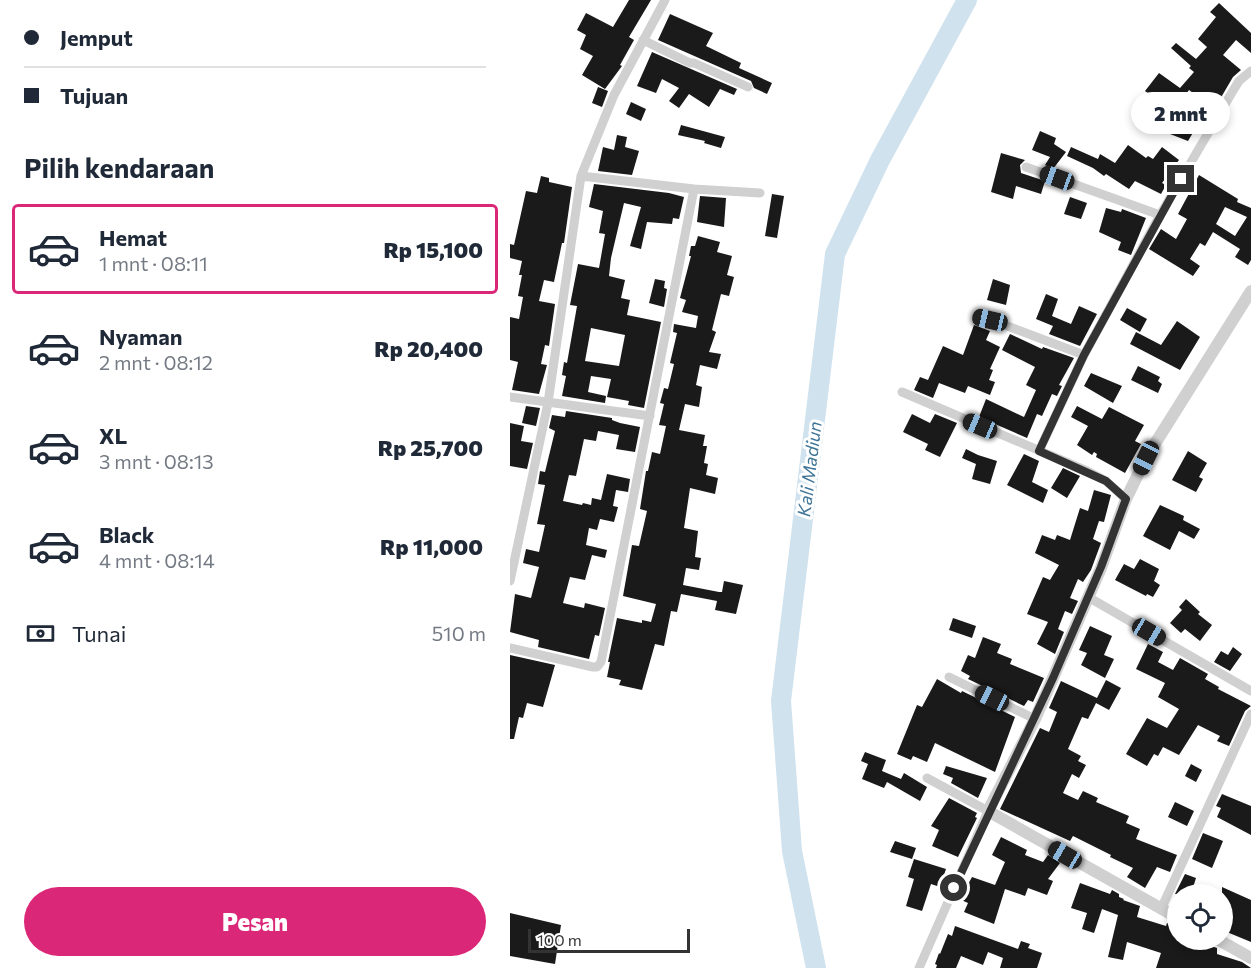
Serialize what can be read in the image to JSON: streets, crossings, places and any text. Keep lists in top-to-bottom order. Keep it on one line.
{"water":["Kali Madiun"],"scale_bar":"100 m","page":{"banner":["Jemput","Tujuan"],"bubble":"2 mnt","heading":"Pilih kendaraan","list":[{"name":"Hemat","note":"1 mnt · 08:11","value":"Rp 15,100"},{"name":"Nyaman","note":"2 mnt · 08:12","value":"Rp 20,400"},{"name":"XL","note":"3 mnt · 08:13","value":"Rp 25,700"},{"name":"Black","note":"4 mnt · 08:14","value":"Rp 11,000"}],"pay":["Tunai","510 m"],"buttons":"Pesan","scale":"100 m"}}
